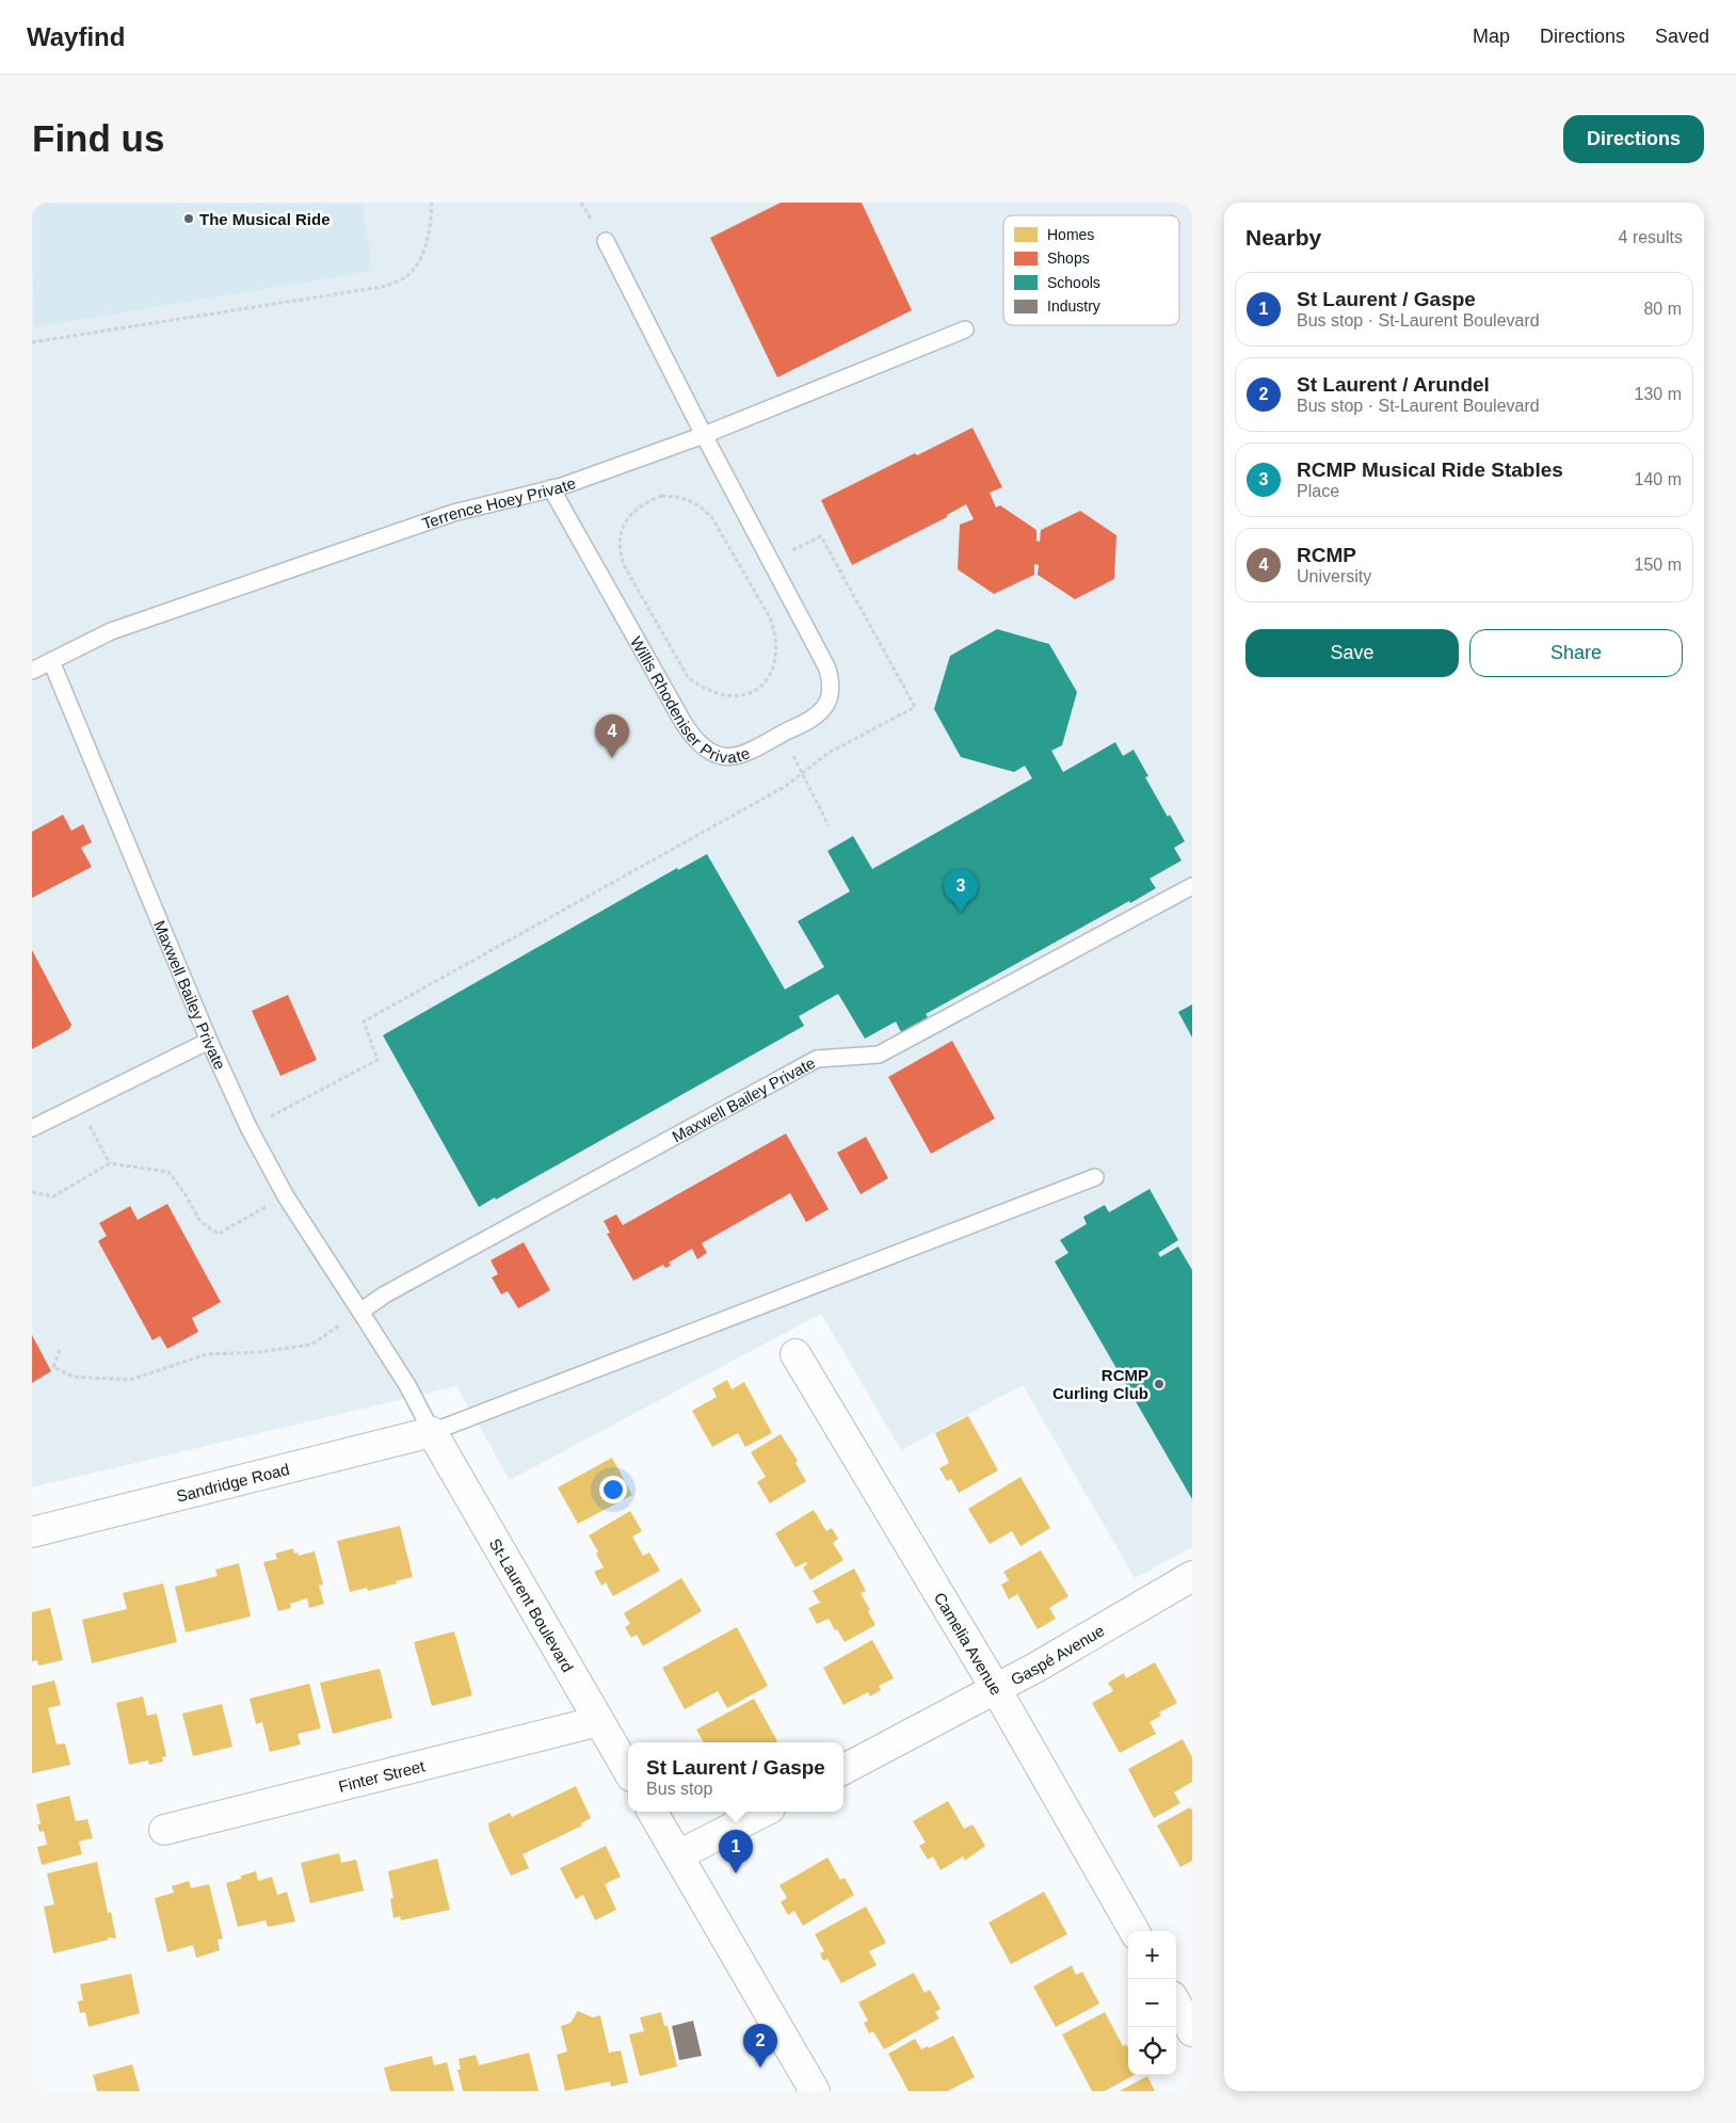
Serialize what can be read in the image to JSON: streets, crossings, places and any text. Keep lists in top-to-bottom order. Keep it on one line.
{"streets":{"street":["Sandridge Road","St-Laurent Boulevard","Camelia Avenue","Gaspé Avenue","Finter Street"],"lane":["Terrence Hoey Private","Willis Rhodeniser Private","Maxwell Bailey Private"]},"crossings":[["Terrence Hoey Private","Willis Rhodeniser Private"],["Terrence Hoey Private","Maxwell Bailey Private"],["Maxwell Bailey Private","Sandridge Road"],["Maxwell Bailey Private","St-Laurent Boulevard"],["Sandridge Road","St-Laurent Boulevard"],["St-Laurent Boulevard","Finter Street"],["Camelia Avenue","Gaspé Avenue"]],"places":["The Musical Ride","RCMP Curling Club"],"legend":["Homes","Shops","Schools","Industry"],"page":{"header":"Wayfind","nav":["Map","Directions","Saved"],"buttons":["Directions",["Save","Share"]],"title":"Find us","heading":["Nearby","4 results"],"list":[{"mark":"1","name":"St Laurent / Gaspe","note":"Bus stop · St-Laurent Boulevard","value":"80 m"},{"mark":"2","name":"St Laurent / Arundel","note":"Bus stop · St-Laurent Boulevard","value":"130 m"},{"mark":"3","name":"RCMP Musical Ride Stables","note":"Place","value":"140 m"},{"mark":"4","name":"RCMP","note":"University","value":"150 m"}],"pins":["4","3","1","2"],"popup":["St Laurent / Gaspe","Bus stop"],"map_buttons":["+","−"]}}
